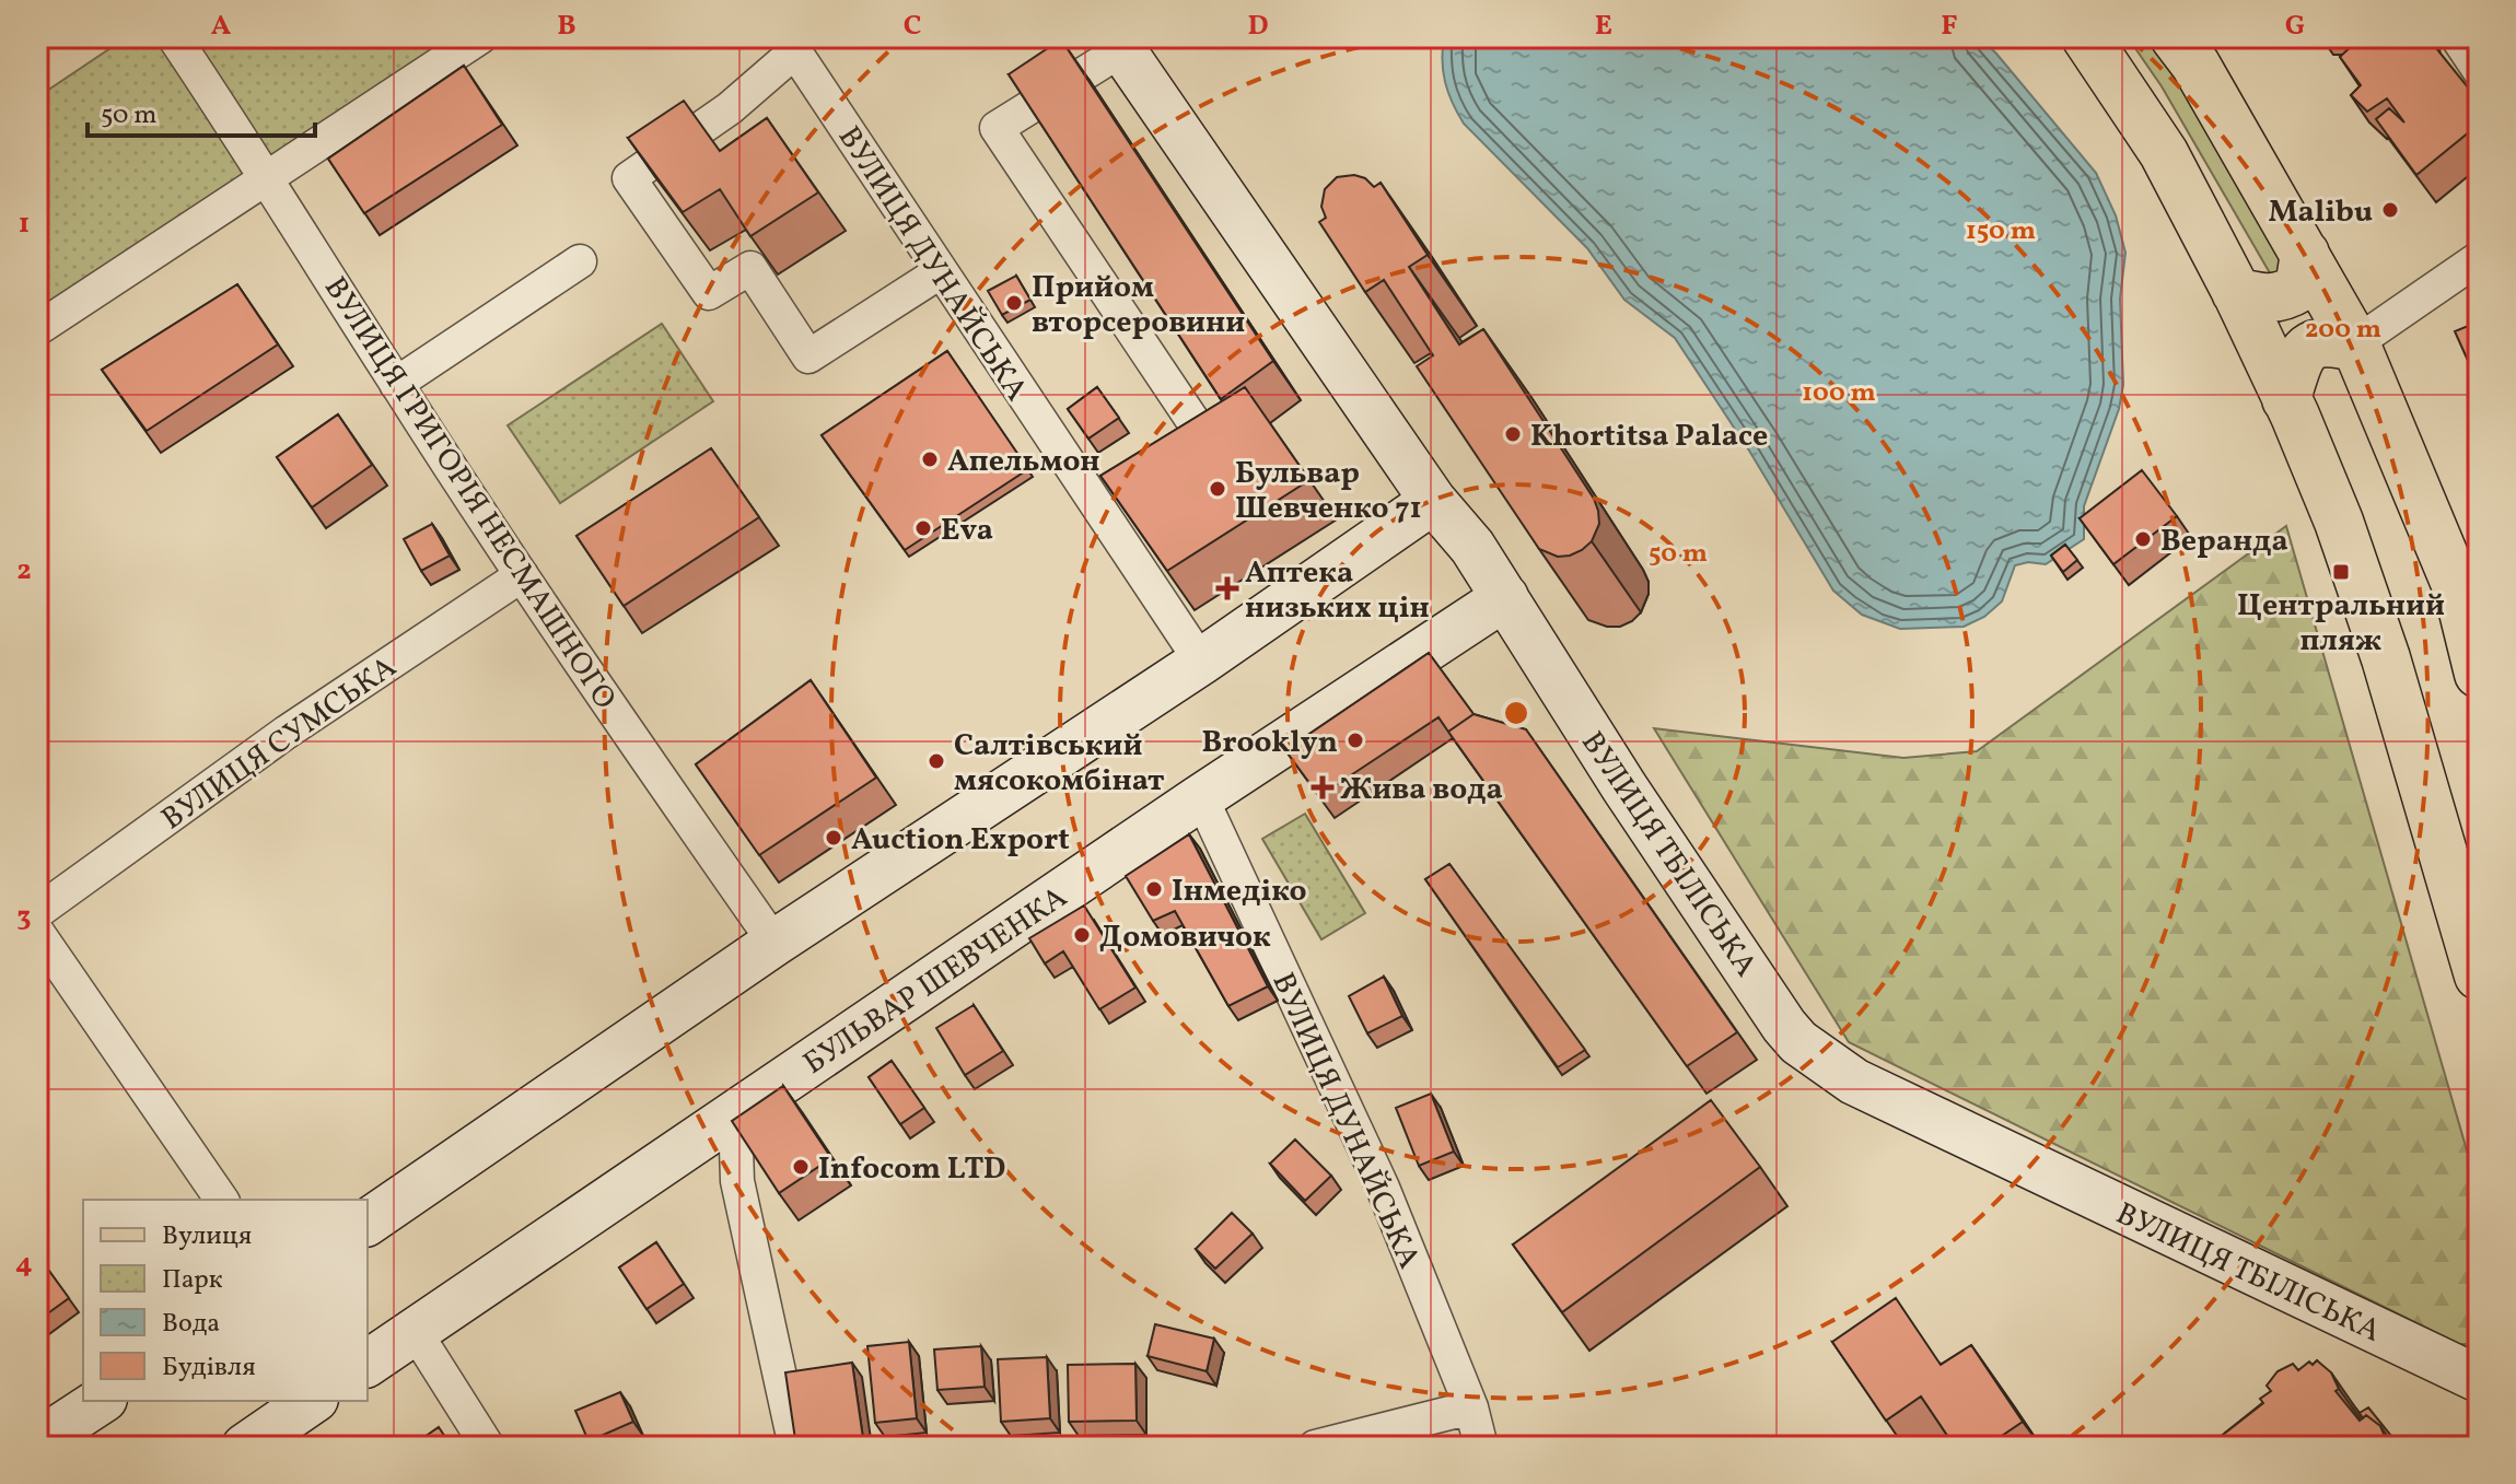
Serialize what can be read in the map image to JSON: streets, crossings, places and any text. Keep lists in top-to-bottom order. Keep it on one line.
{"streets":{"street":["ВУЛИЦЯ ДУНАЙСЬКА","ВУЛИЦЯ ГРИГОРІЯ НЕСМАШНОГО","ВУЛИЦЯ СУМСЬКА","ВУЛИЦЯ ТБІЛІСЬКА","БУЛЬВАР ШЕВЧЕНКА"]},"crossings":[["ВУЛИЦЯ ДУНАЙСЬКА","БУЛЬВАР ШЕВЧЕНКА"],["ВУЛИЦЯ ГРИГОРІЯ НЕСМАШНОГО","ВУЛИЦЯ СУМСЬКА"],["ВУЛИЦЯ ТБІЛІСЬКА","БУЛЬВАР ШЕВЧЕНКА"]],"places":{"other":["Malibu","Прийом вторсеровини","Khortitsa Palace","Апельмон","Бульвар Шевченко 71","Eva","Веранда","Brooklyn","Салтівський мясокомбінат","Auction Export","Інмедіко","Домовичок","Infocom LTD"],"transit":["Центральний пляж"],"health":["Аптека низьких цін","Жива вода"]},"legend":["Вулиця","Парк","Вода","Будівля"],"scale_bar":"50 m","grid":{"columns":["A","B","C","D","E","F","G"],"rows":["1","2","3","4"]},"rings":["150 m","200 m","100 m","50 m"]}
